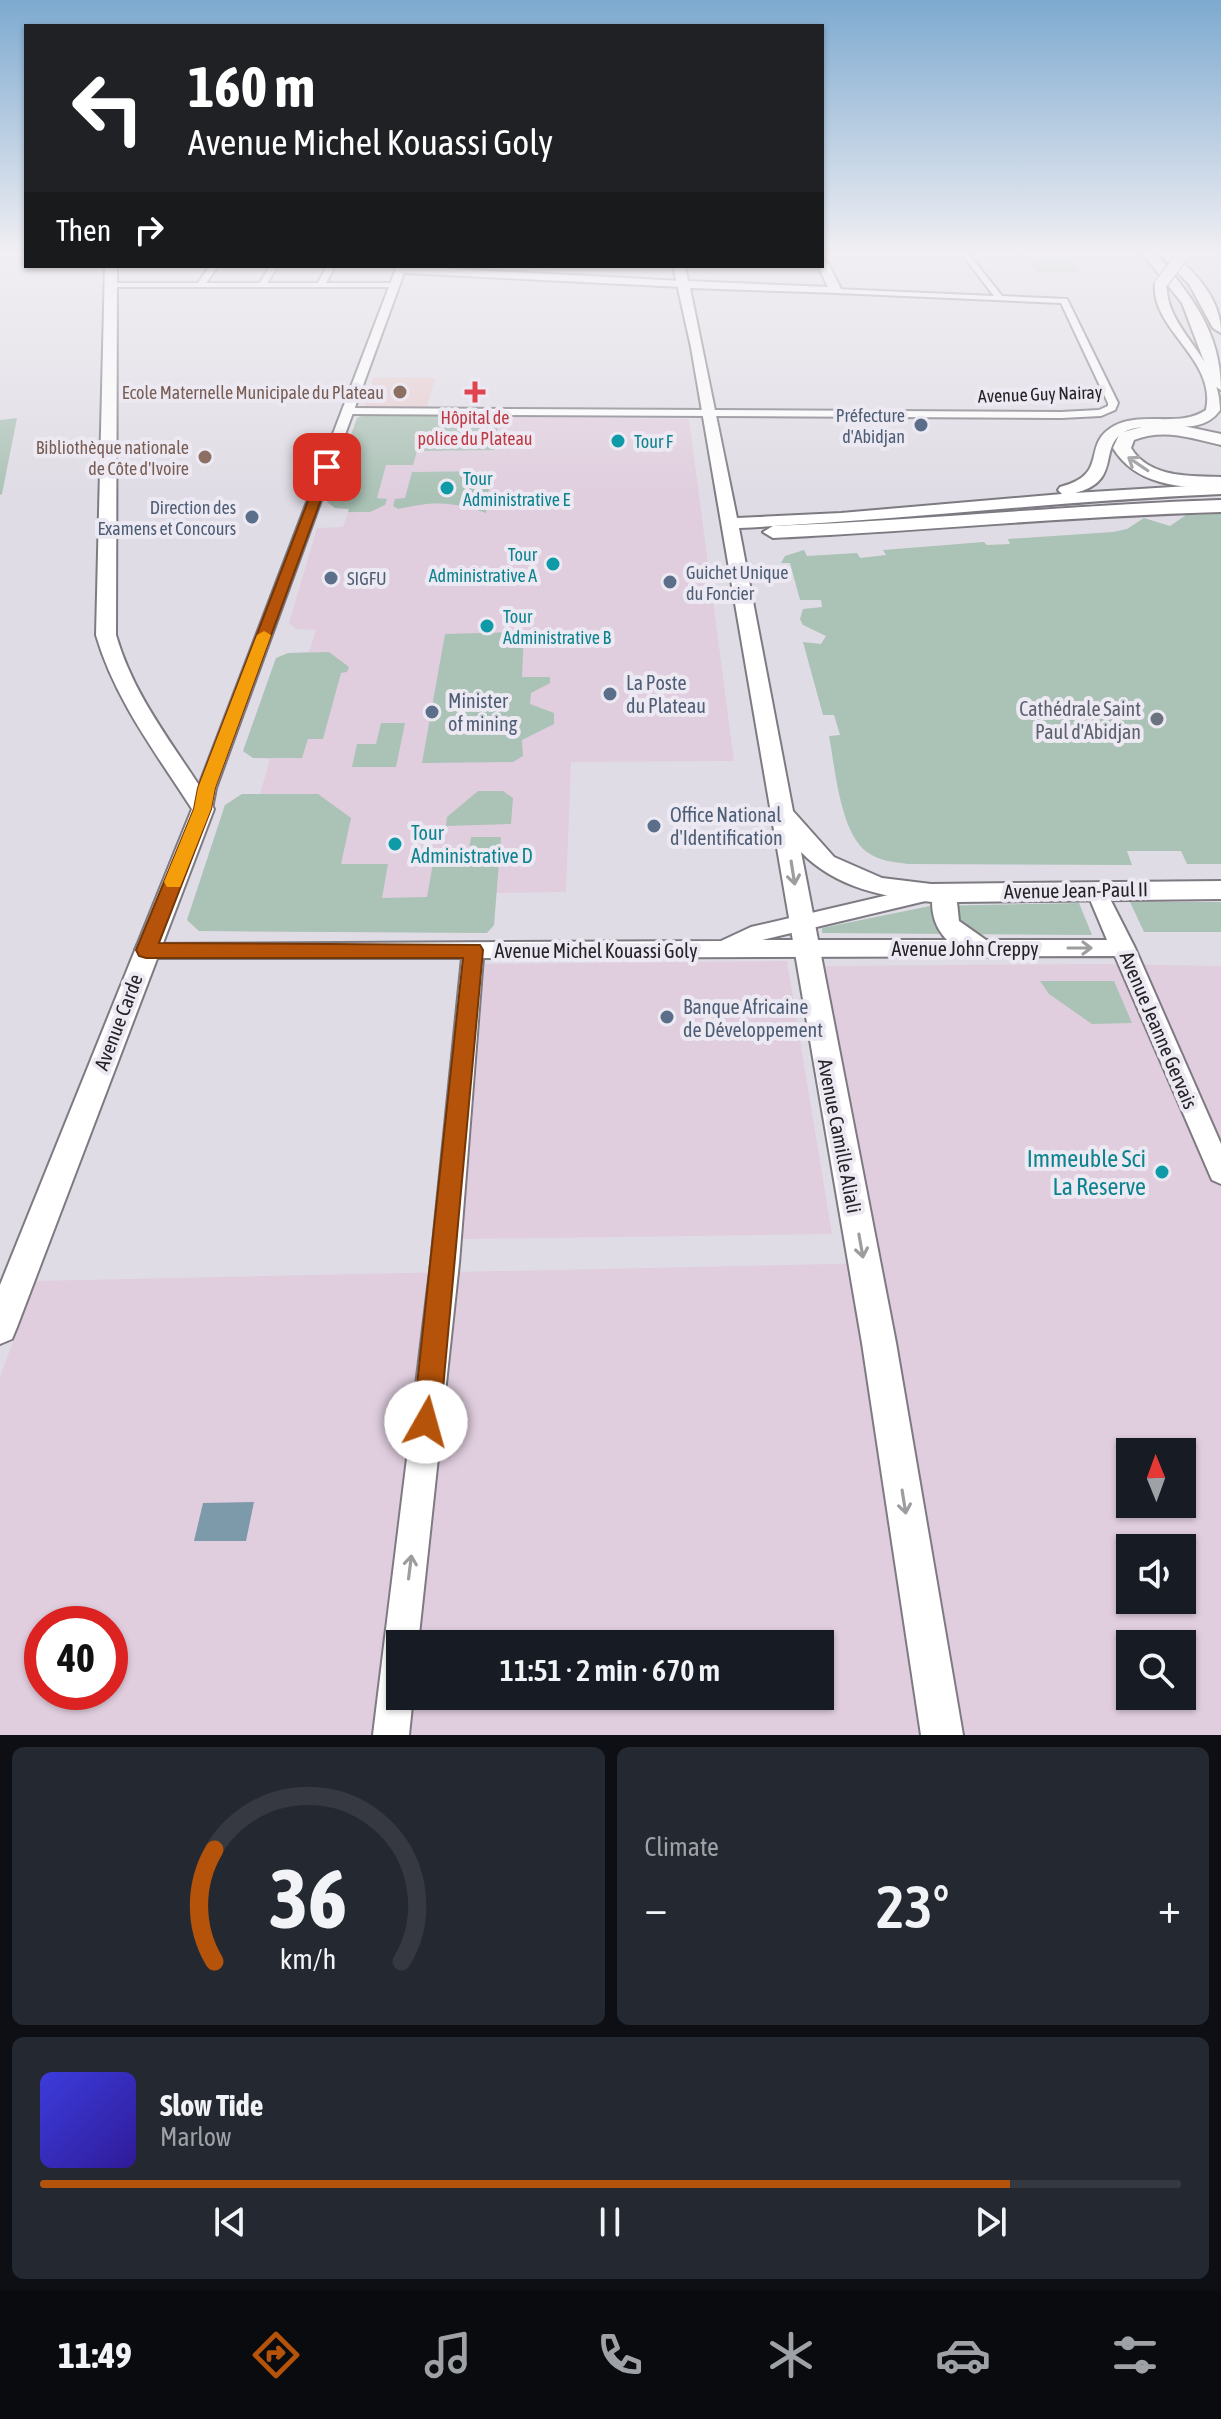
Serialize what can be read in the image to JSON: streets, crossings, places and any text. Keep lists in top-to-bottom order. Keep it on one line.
{"streets":{"main road":["Avenue Jean-Paul II","Avenue Carde","Avenue Camille Aliali"],"street":["Avenue Guy Nairay","Avenue John Creppy","Avenue Michel Kouassi Goly","Avenue Jeanne Gervais"]},"crossings":[["Avenue Guy Nairay","Avenue Camille Aliali"],["Avenue Jean-Paul II","Avenue John Creppy"],["Avenue Jean-Paul II","Avenue Michel Kouassi Goly"],["Avenue Jean-Paul II","Avenue Jeanne Gervais"],["Avenue Jean-Paul II","Avenue Camille Aliali"],["Avenue John Creppy","Avenue Michel Kouassi Goly"],["Avenue John Creppy","Avenue Jeanne Gervais"],["Avenue John Creppy","Avenue Camille Aliali"],["Avenue Michel Kouassi Goly","Avenue Carde"],["Avenue Michel Kouassi Goly","Avenue Camille Aliali"]],"one_way":["Avenue John Creppy","Avenue Camille Aliali"],"places":{"other":["Ecole Maternelle Municipale du Plateau","Préfecture d'Abidjan","Tour F","Bibliothèque nationale de Côte d'Ivoire","Tour Administrative E","Direction des Examens et Concours","Tour Administrative A","SIGFU","Guichet Unique du Foncier","Tour Administrative B","La Poste du Plateau","Minister of mining","Cathédrale Saint Paul d'Abidjan","Office National d'Identification","Tour Administrative D","Banque Africaine de Développement","Immeuble Sci La Reserve"],"health":["Hôpital de police du Plateau"]},"north":"top","page":{"turn":["160 m","Avenue Michel Kouassi Goly"],"then":"Then","limit":"40","trip":"11:51 · 2 min · 670 m","tile":"Climate","heat":["−","23°","+"],"song":["Slow Tide","Marlow"],"tabs":"11:49","gauge":["36","km/h"]}}
